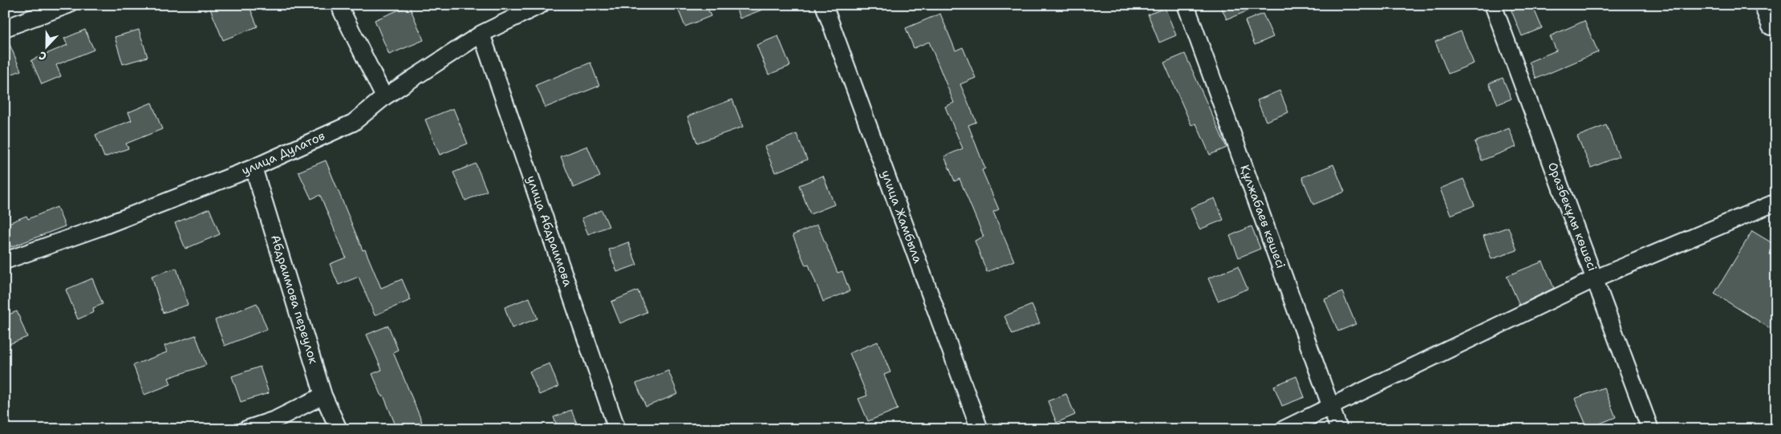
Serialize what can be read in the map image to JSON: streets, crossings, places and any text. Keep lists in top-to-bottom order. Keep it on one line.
{"streets":{"street":["улица Дулатов","улица Жамбыла","Құлжабаев көшесі","Оразбекұлы көшесі","улица Абдраимова","Абдраимова переулок"]},"crossings":[["улица Дулатов","улица Абдраимова"],["улица Дулатов","Абдраимова переулок"]],"north":"bottom"}
